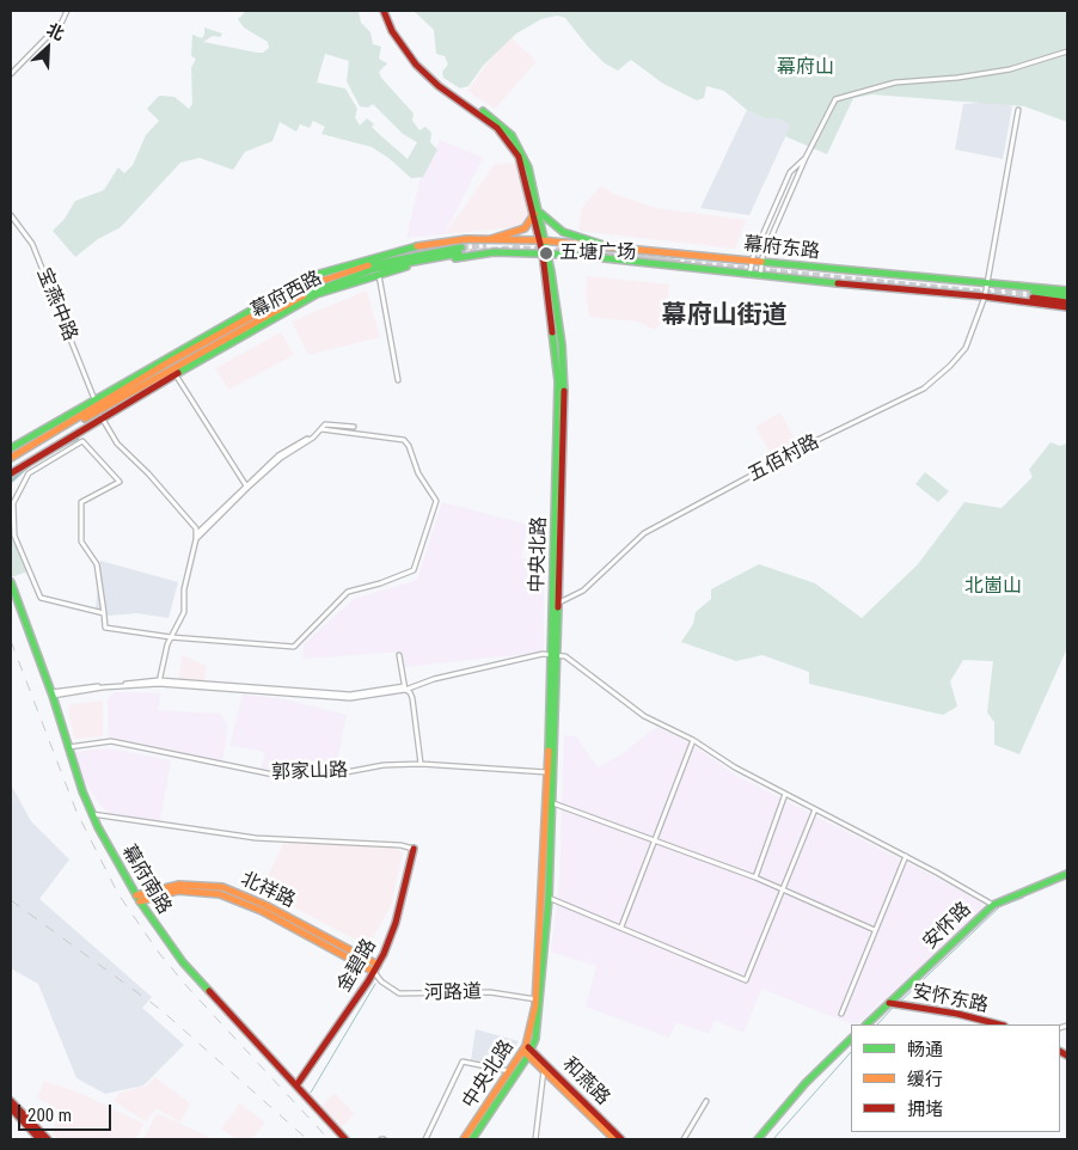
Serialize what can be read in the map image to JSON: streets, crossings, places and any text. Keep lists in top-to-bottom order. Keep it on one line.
{"streets":{"main road":["幕府东路","幕府西路","中央北路","幕府南路","北祥路","安怀路","金碧路","安怀东路","和燕路"],"street":["宝燕中路","五佰村路","郭家山路","河路道"]},"crossings":[["幕府东路","幕府西路"],["幕府东路","五佰村路"],["幕府东路","中央北路"],["幕府西路","宝燕中路"],["幕府西路","中央北路"],["五佰村路","中央北路"],["中央北路","郭家山路"],["中央北路","河路道"],["中央北路","和燕路"],["郭家山路","幕府南路"],["幕府南路","北祥路"],["幕府南路","金碧路"],["北祥路","金碧路"],["北祥路","河路道"],["安怀路","安怀东路"],["金碧路","河路道"]],"districts":["幕府山街道"],"parks":["幕府山","北崮山"],"places":["五塘广场"],"legend":["畅通","缓行","拥堵"],"scale_bar":"200 m","north":"top right"}
